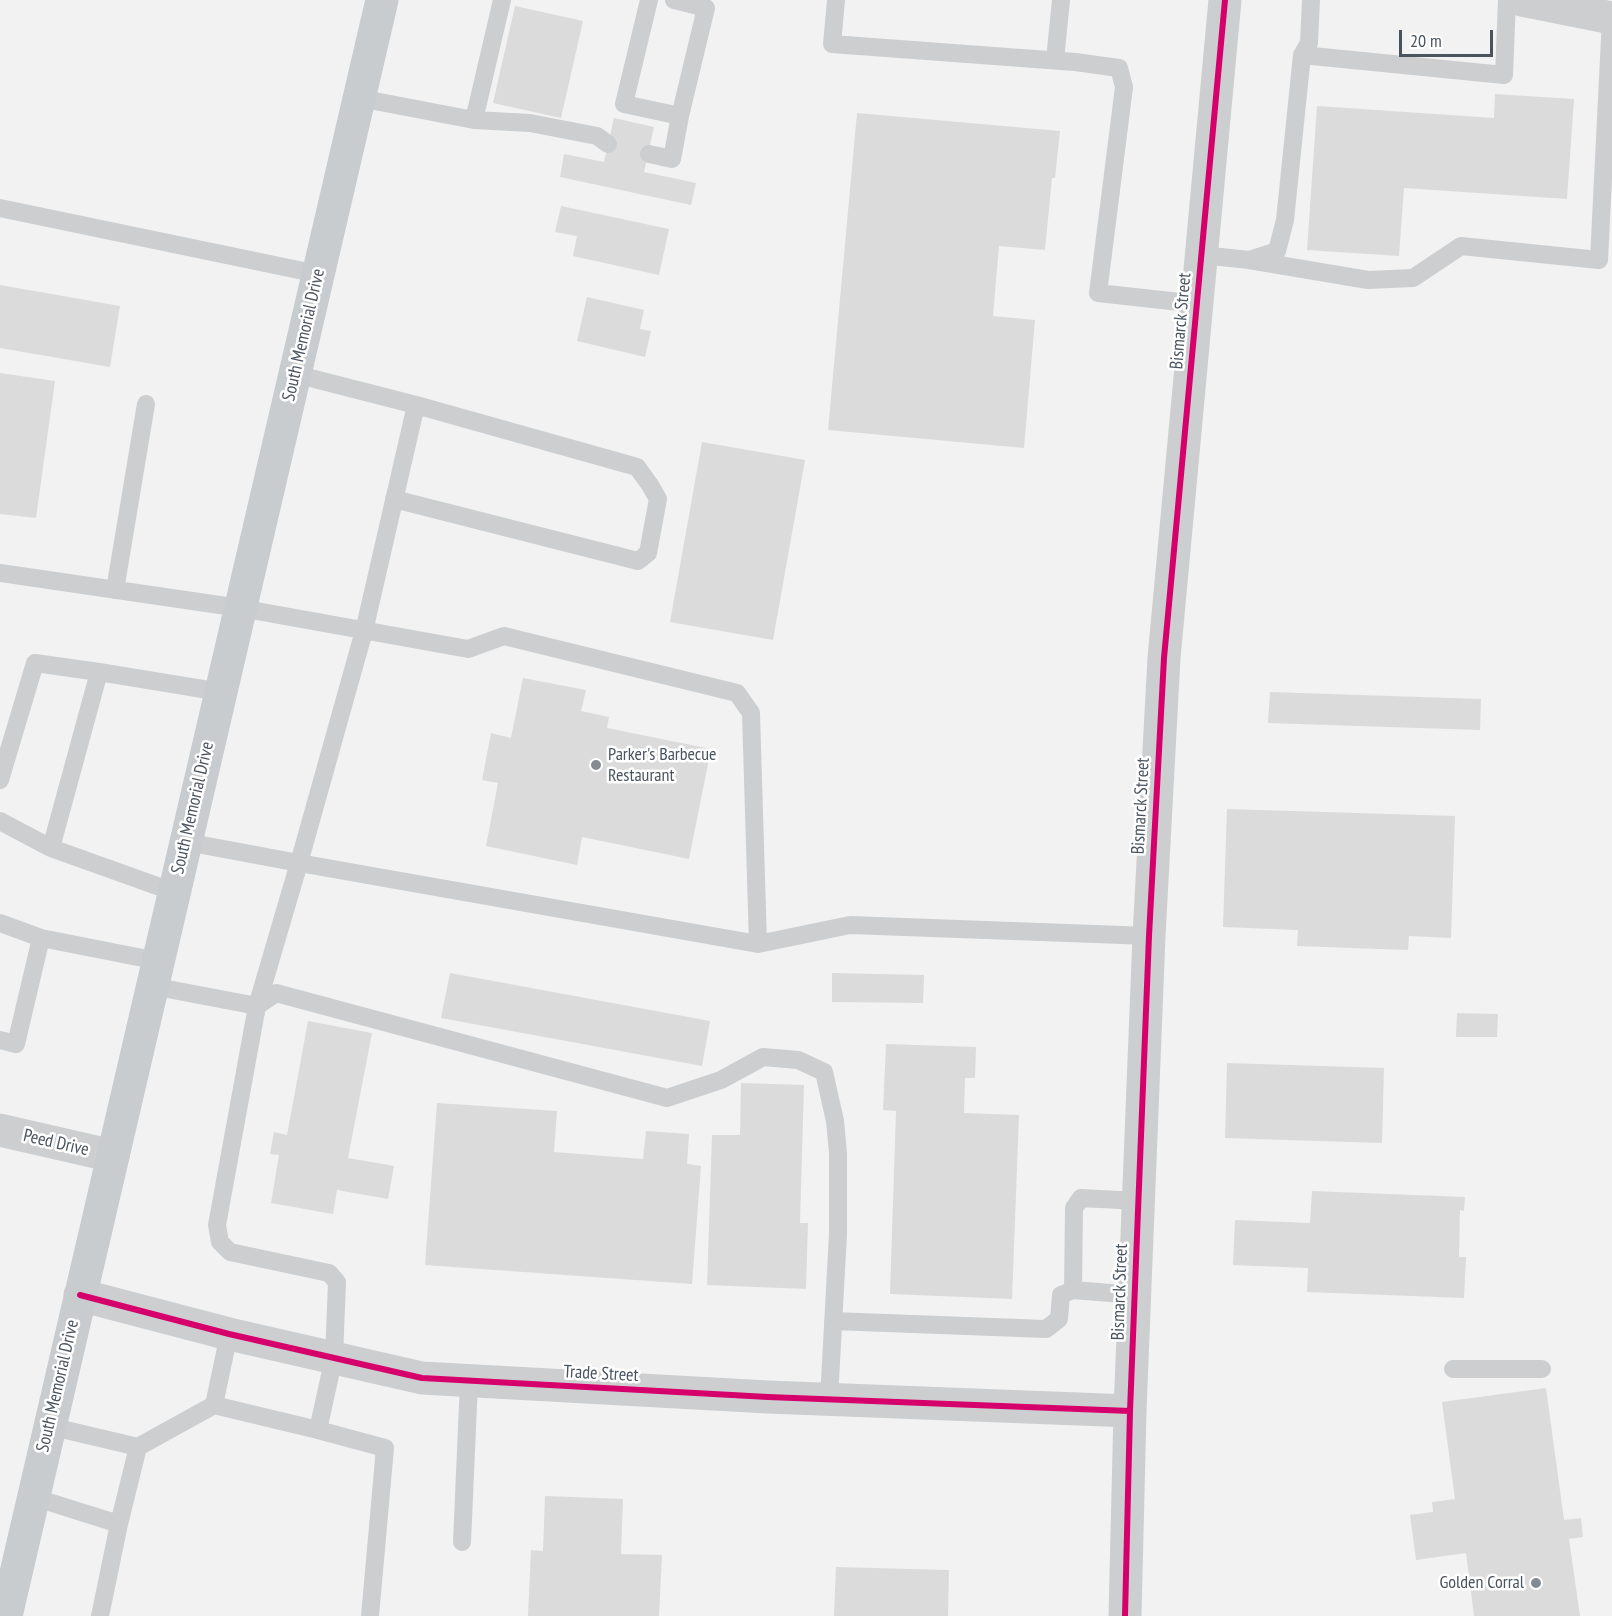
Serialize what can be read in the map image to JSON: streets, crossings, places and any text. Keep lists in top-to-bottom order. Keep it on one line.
{"streets":{"main road":["South Memorial Drive"],"street":["Bismarck Street","Peed Drive","Trade Street"]},"crossings":[["Bismarck Street","Trade Street"],["South Memorial Drive","Peed Drive"],["South Memorial Drive","Trade Street"]],"places":["Parker's Barbecue Restaurant","Golden Corral"],"scale_bar":"20 m"}
